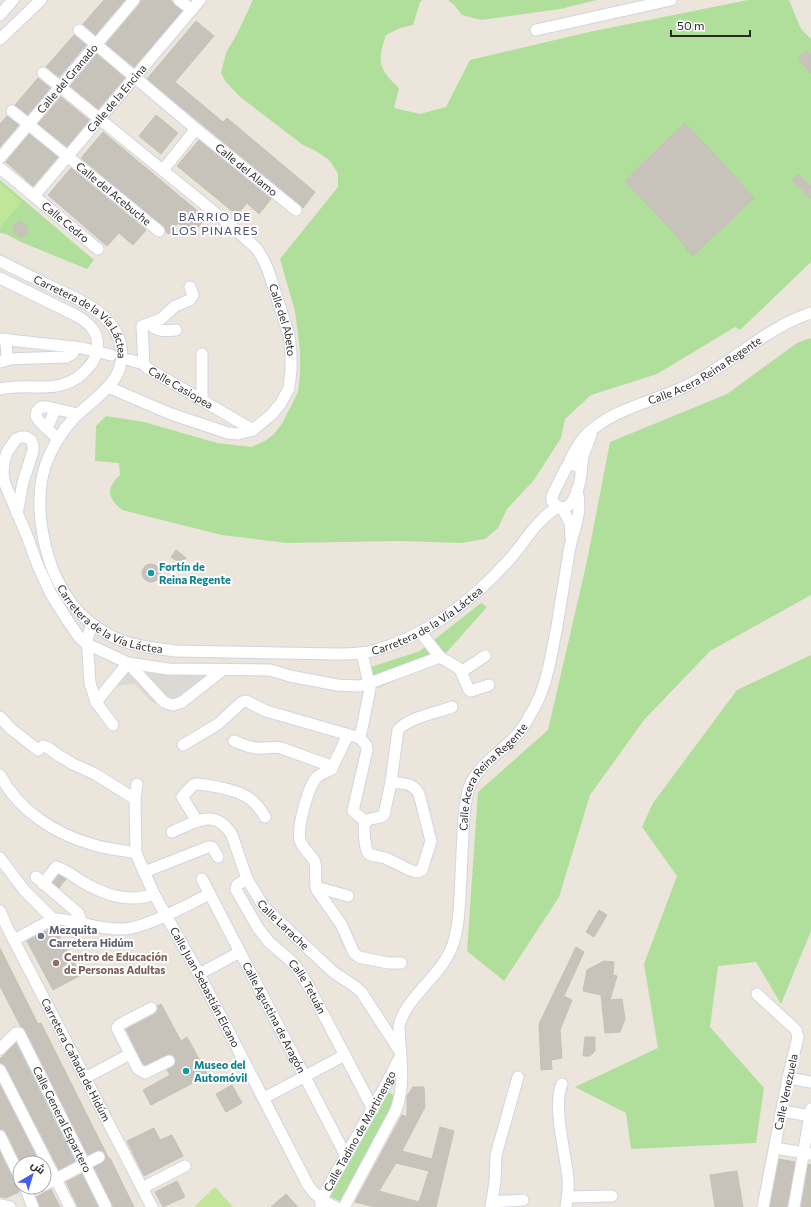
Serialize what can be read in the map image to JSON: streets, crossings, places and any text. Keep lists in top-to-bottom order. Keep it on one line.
{"streets":{"street":["Calle del Granado","Calle de la Encina","Calle del Alamo","Calle del Acebuche","Calle Cedro","Carretera de la Vía Láctea","Calle del Abeto","Calle Acera Reina Regente","Calle Casiopea","Calle Larache","Calle Juan Sebastián Elcano","Calle Tetuán","Calle Agustina de Aragón","Carretera Cañada de Hidúm","Calle Venezuela","Calle General Espartero","Calle Tadino de Martinengo"]},"crossings":[["Calle del Granado","Calle del Alamo"],["Calle del Granado","Calle del Acebuche"],["Calle del Granado","Calle del Abeto"],["Calle de la Encina","Calle del Alamo"],["Calle de la Encina","Calle del Acebuche"],["Calle de la Encina","Calle Cedro"],["Calle de la Encina","Calle del Abeto"],["Calle del Abeto","Calle Casiopea"],["Calle Acera Reina Regente","Calle Tadino de Martinengo"],["Calle Larache","Calle Tetuán"],["Calle Larache","Calle Tadino de Martinengo"],["Calle Juan Sebastián Elcano","Calle Tadino de Martinengo"],["Calle Tetuán","Calle Tadino de Martinengo"],["Calle Agustina de Aragón","Calle Tadino de Martinengo"]],"districts":["BARRIO DE LOS PINARES"],"places":["Fortín de Reina Regente","Mezquita Carretera Hidúm","Centro de Educación de Personas Adultas","Museo del Automóvil"],"scale_bar":"50 m","north":"top right"}
